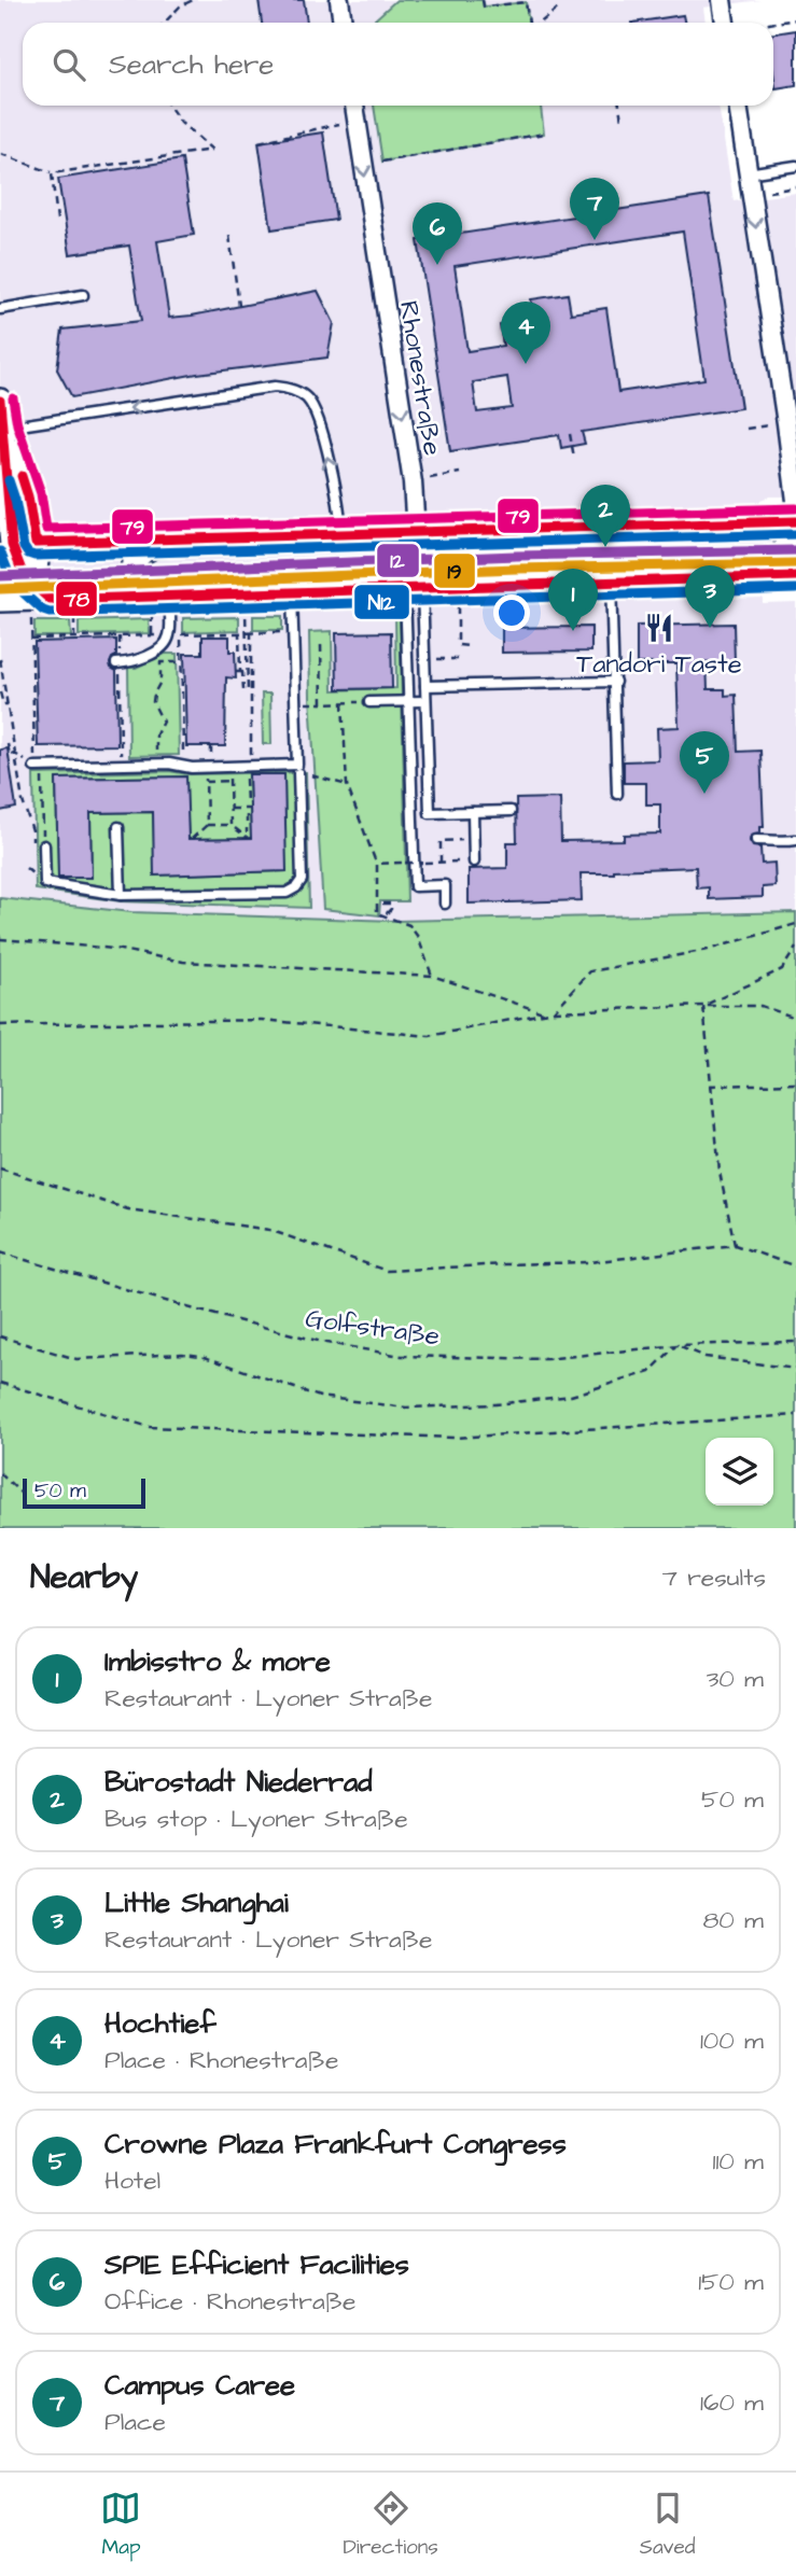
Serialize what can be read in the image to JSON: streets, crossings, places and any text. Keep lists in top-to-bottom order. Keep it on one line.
{"streets":{"street":["Rhonestraße"],"path":["Golfstraße"]},"one_way":["Rhonestraße"],"places":{"restaurant":["Tandori Taste"]},"lines":["transit line 79","transit line 78","transit line N12","transit line 12","transit line 19"],"scale_bar":"50 m","page":{"search":"Search here","pins":["7","6","4","2","3","1","5"],"scale":"50 m","heading":["Nearby","7 results"],"list":[{"mark":"1","name":"Imbisstro & more","note":"Restaurant · Lyoner Straße","value":"30 m"},{"mark":"2","name":"Bürostadt Niederrad","note":"Bus stop · Lyoner Straße","value":"50 m"},{"mark":"3","name":"Little Shanghai","note":"Restaurant · Lyoner Straße","value":"80 m"},{"mark":"4","name":"Hochtief","note":"Place · Rhonestraße","value":"100 m"},{"mark":"5","name":"Crowne Plaza Frankfurt Congress","note":"Hotel","value":"110 m"},{"mark":"6","name":"SPIE Efficient Facilities","note":"Office · Rhonestraße","value":"150 m"},{"mark":"7","name":"Campus Caree","note":"Place","value":"160 m"}],"nav":["Map","Directions","Saved"]}}
